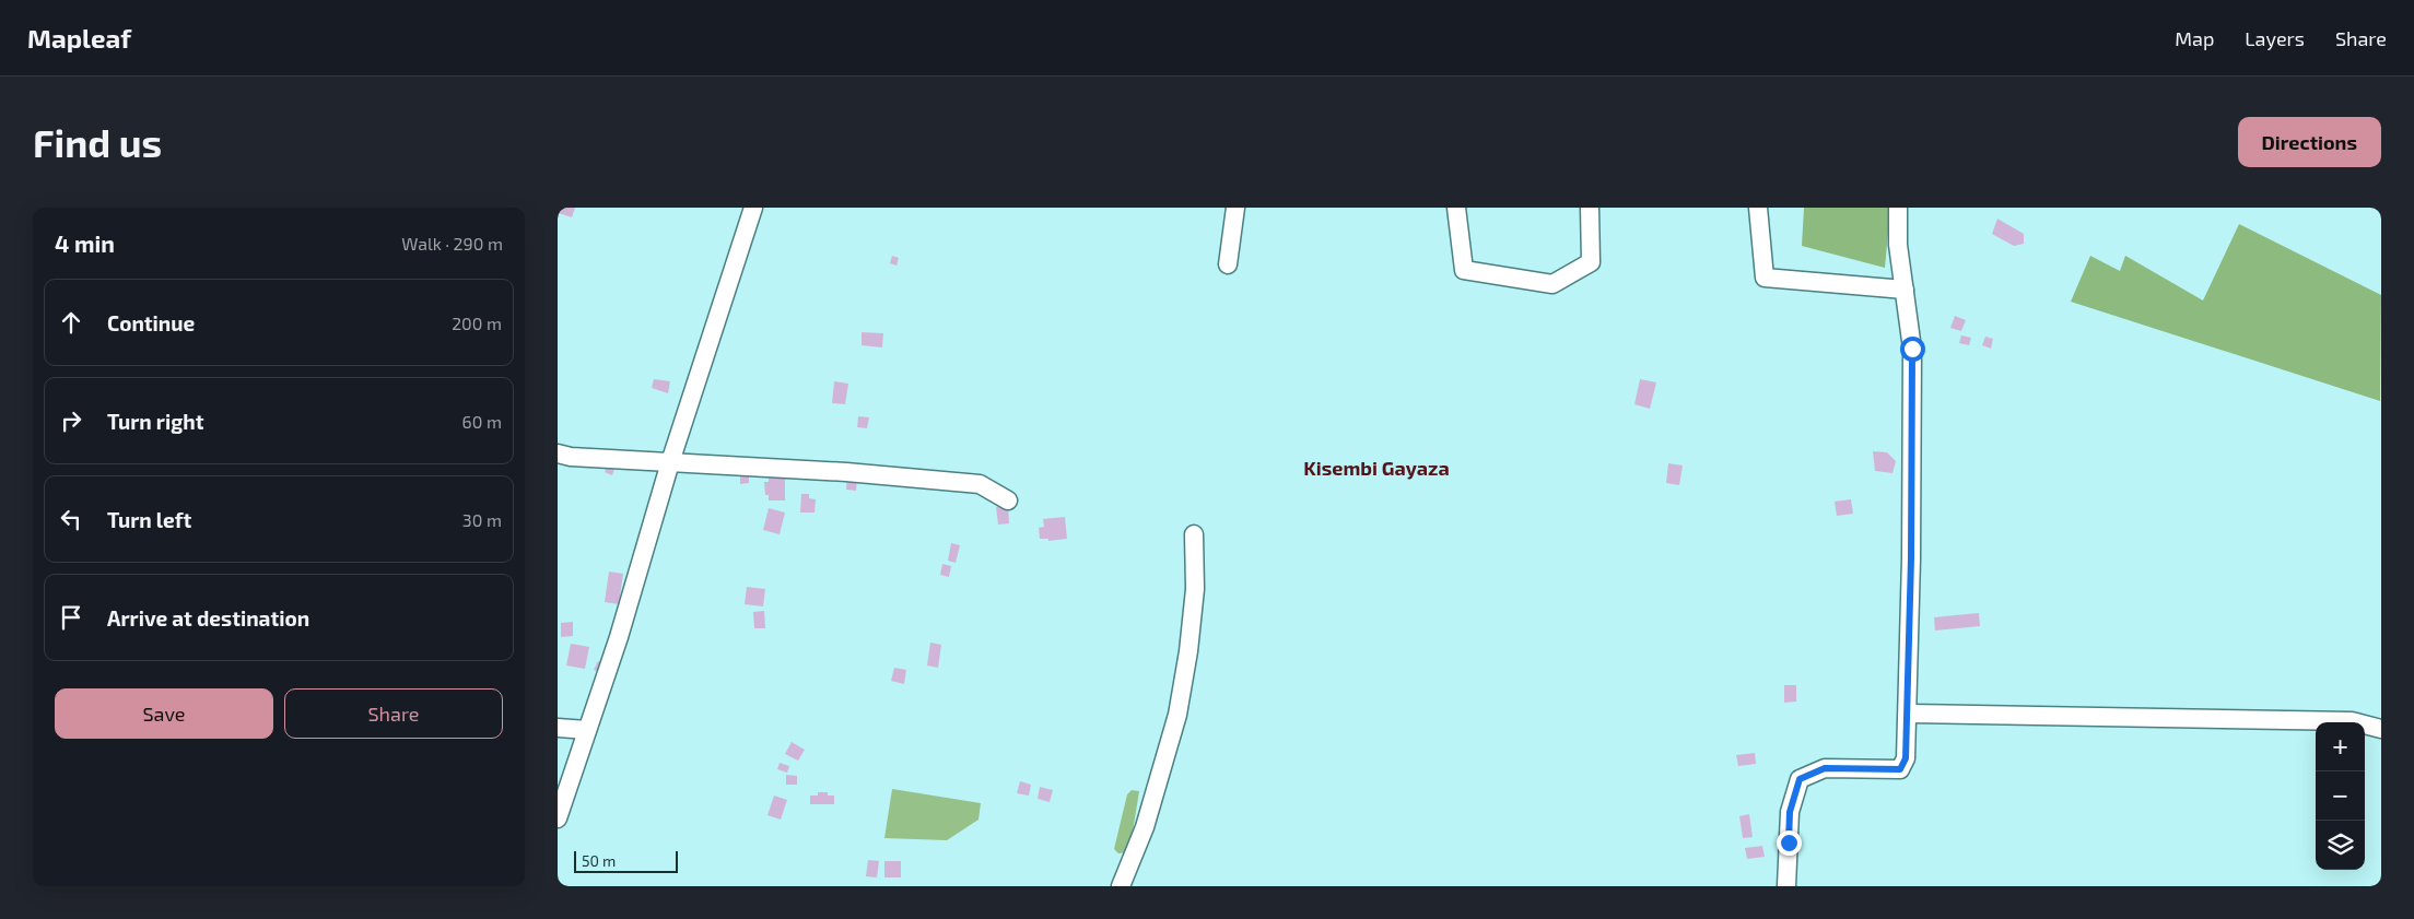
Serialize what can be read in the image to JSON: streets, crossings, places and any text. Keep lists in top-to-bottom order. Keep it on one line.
{"districts":["Kisembi Gayaza"],"scale_bar":"50 m","page":{"header":"Mapleaf","nav":["Map","Layers","Share"],"buttons":["Directions",["Save","Share"]],"title":"Find us","heading":["4 min","Walk · 290 m"],"list":[["Continue","200 m"],["Turn right","60 m"],["Turn left","30 m"],"Arrive at destination"],"map_buttons":["+","−"],"scale":"50 m"}}
